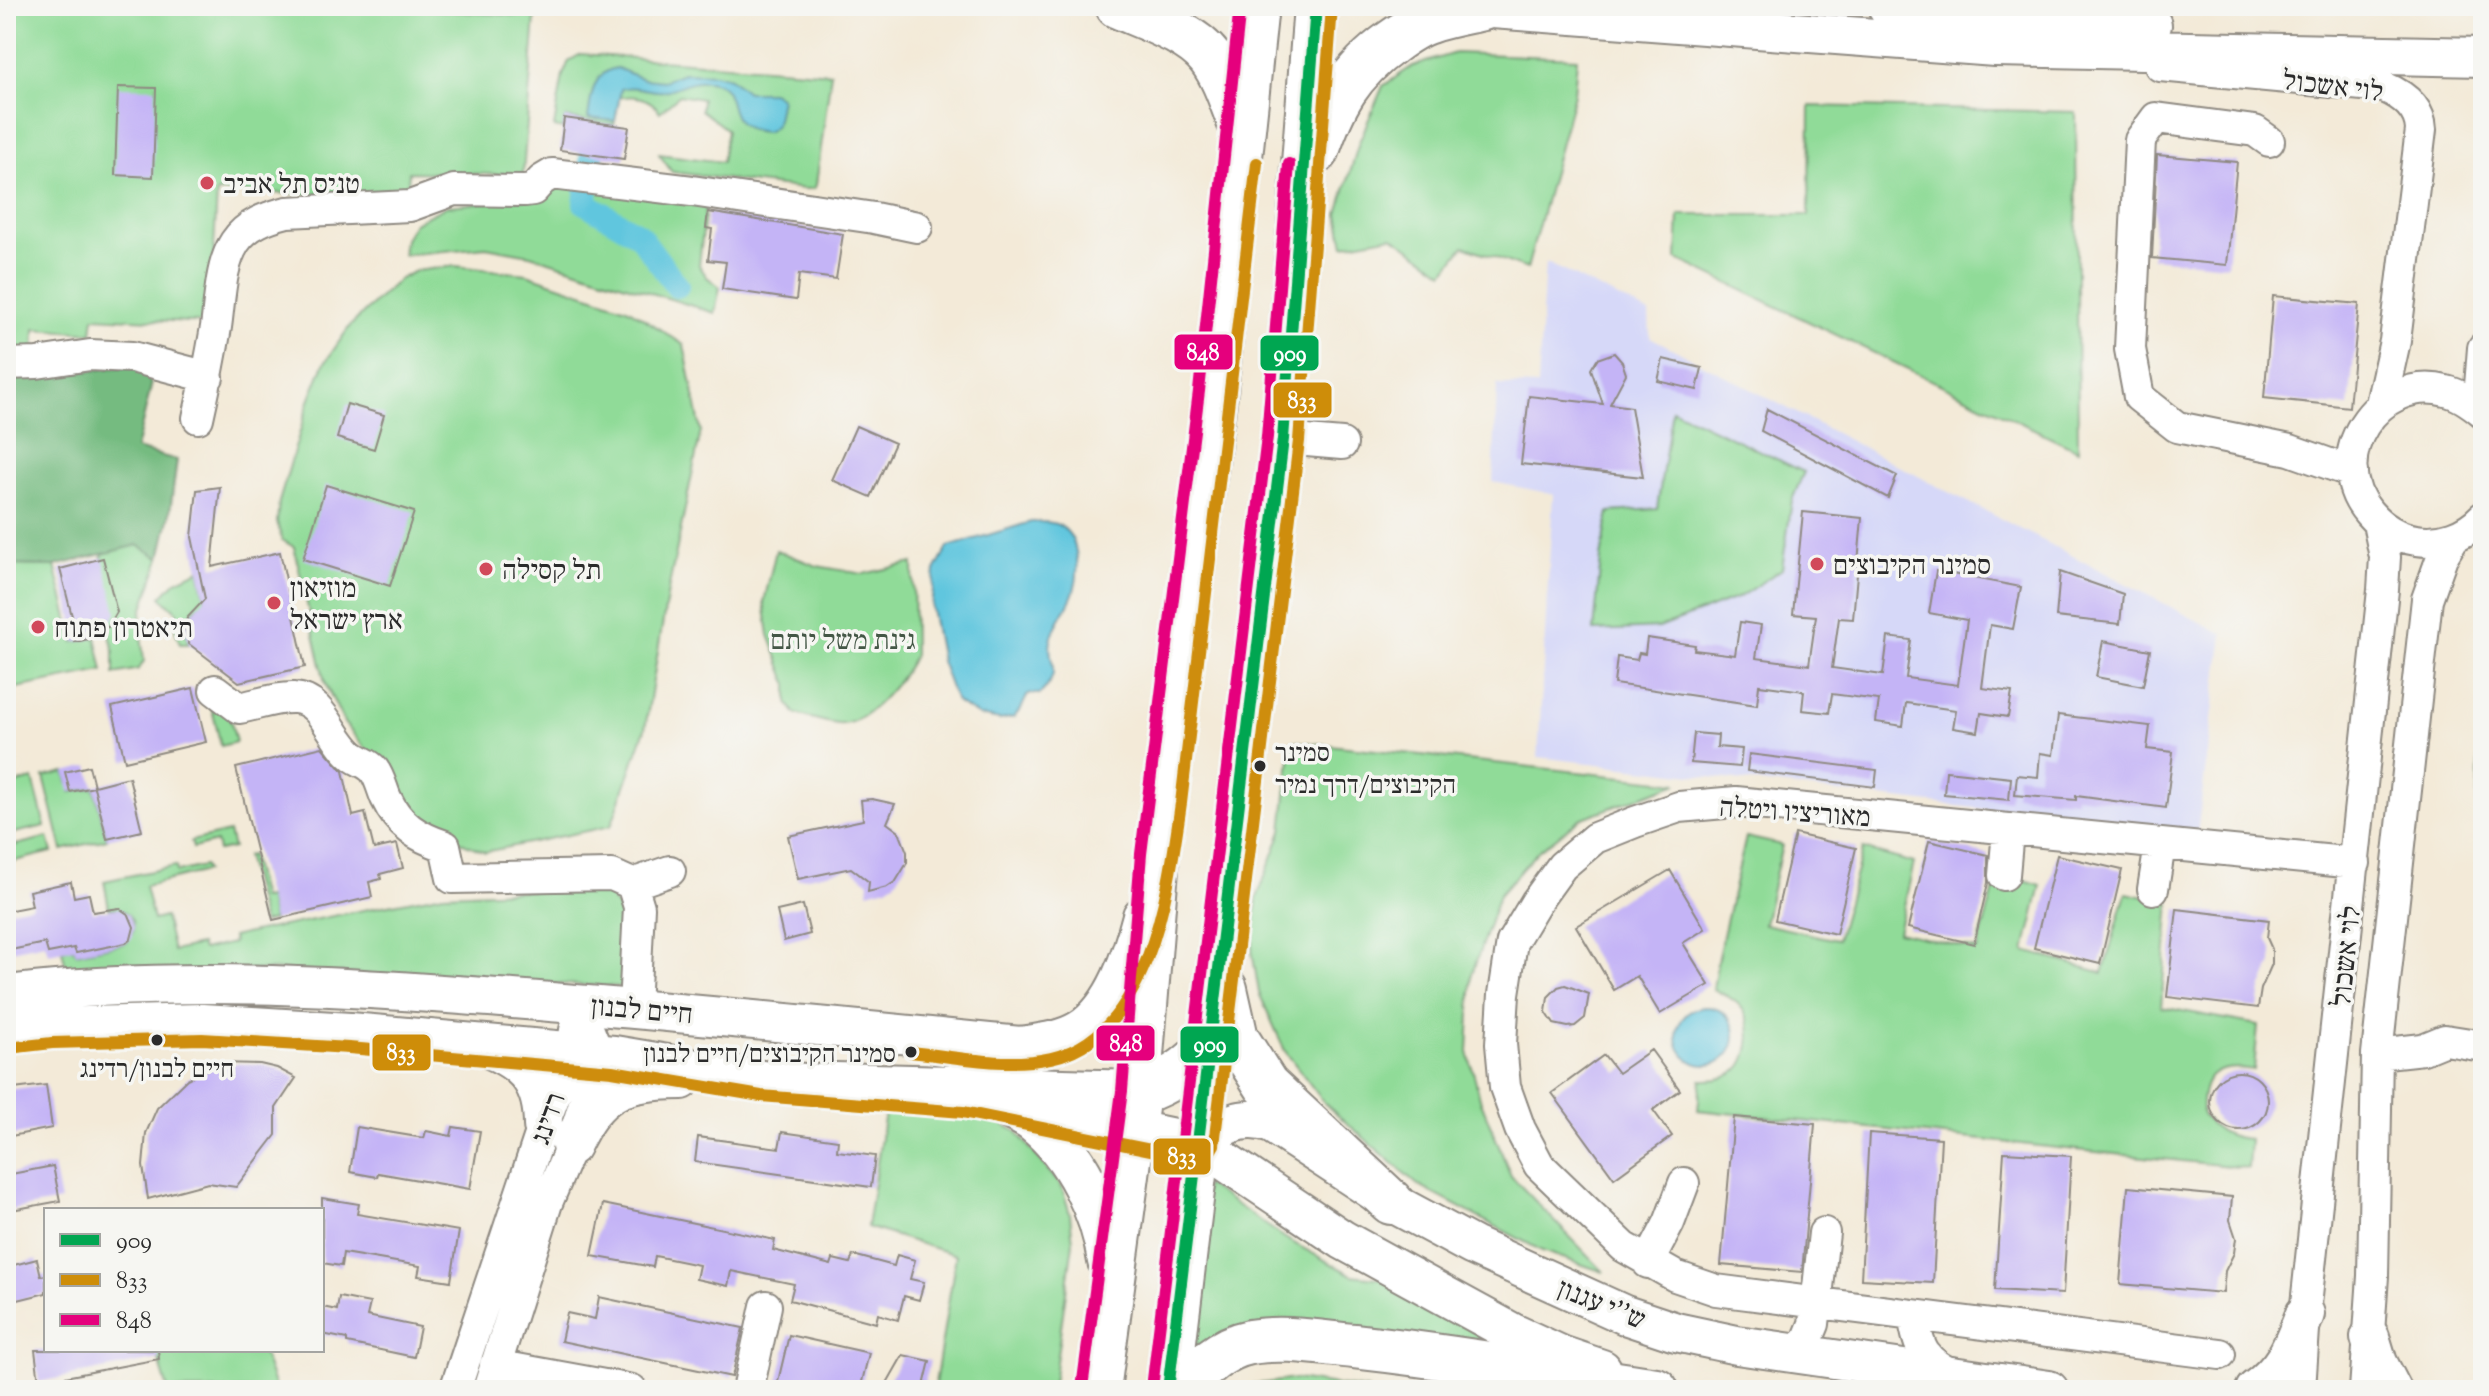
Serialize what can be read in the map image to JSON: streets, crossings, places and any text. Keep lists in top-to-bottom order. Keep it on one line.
{"streets":{"main road":["חיים לבנון","ש''י עגנון"],"street":["לוי אשכול","מאוריציו ויטלה","רדינג"]},"crossings":[["לוי אשכול","מאוריציו ויטלה"],["חיים לבנון","רדינג"]],"parks":["גינת משל יותם"],"places":["טניס תל אביב","סמינר הקיבוצים","תל קסילה","מוזיאון ארץ ישראל","תיאטרון פתוח","סמינר הקיבוצים/דרך נמיר","חיים לבנון/רדינג","סמינר הקיבוצים/חיים לבנון"],"lines":["transit line 909","transit line 848","transit line 833"],"legend":["909","833","848"]}
